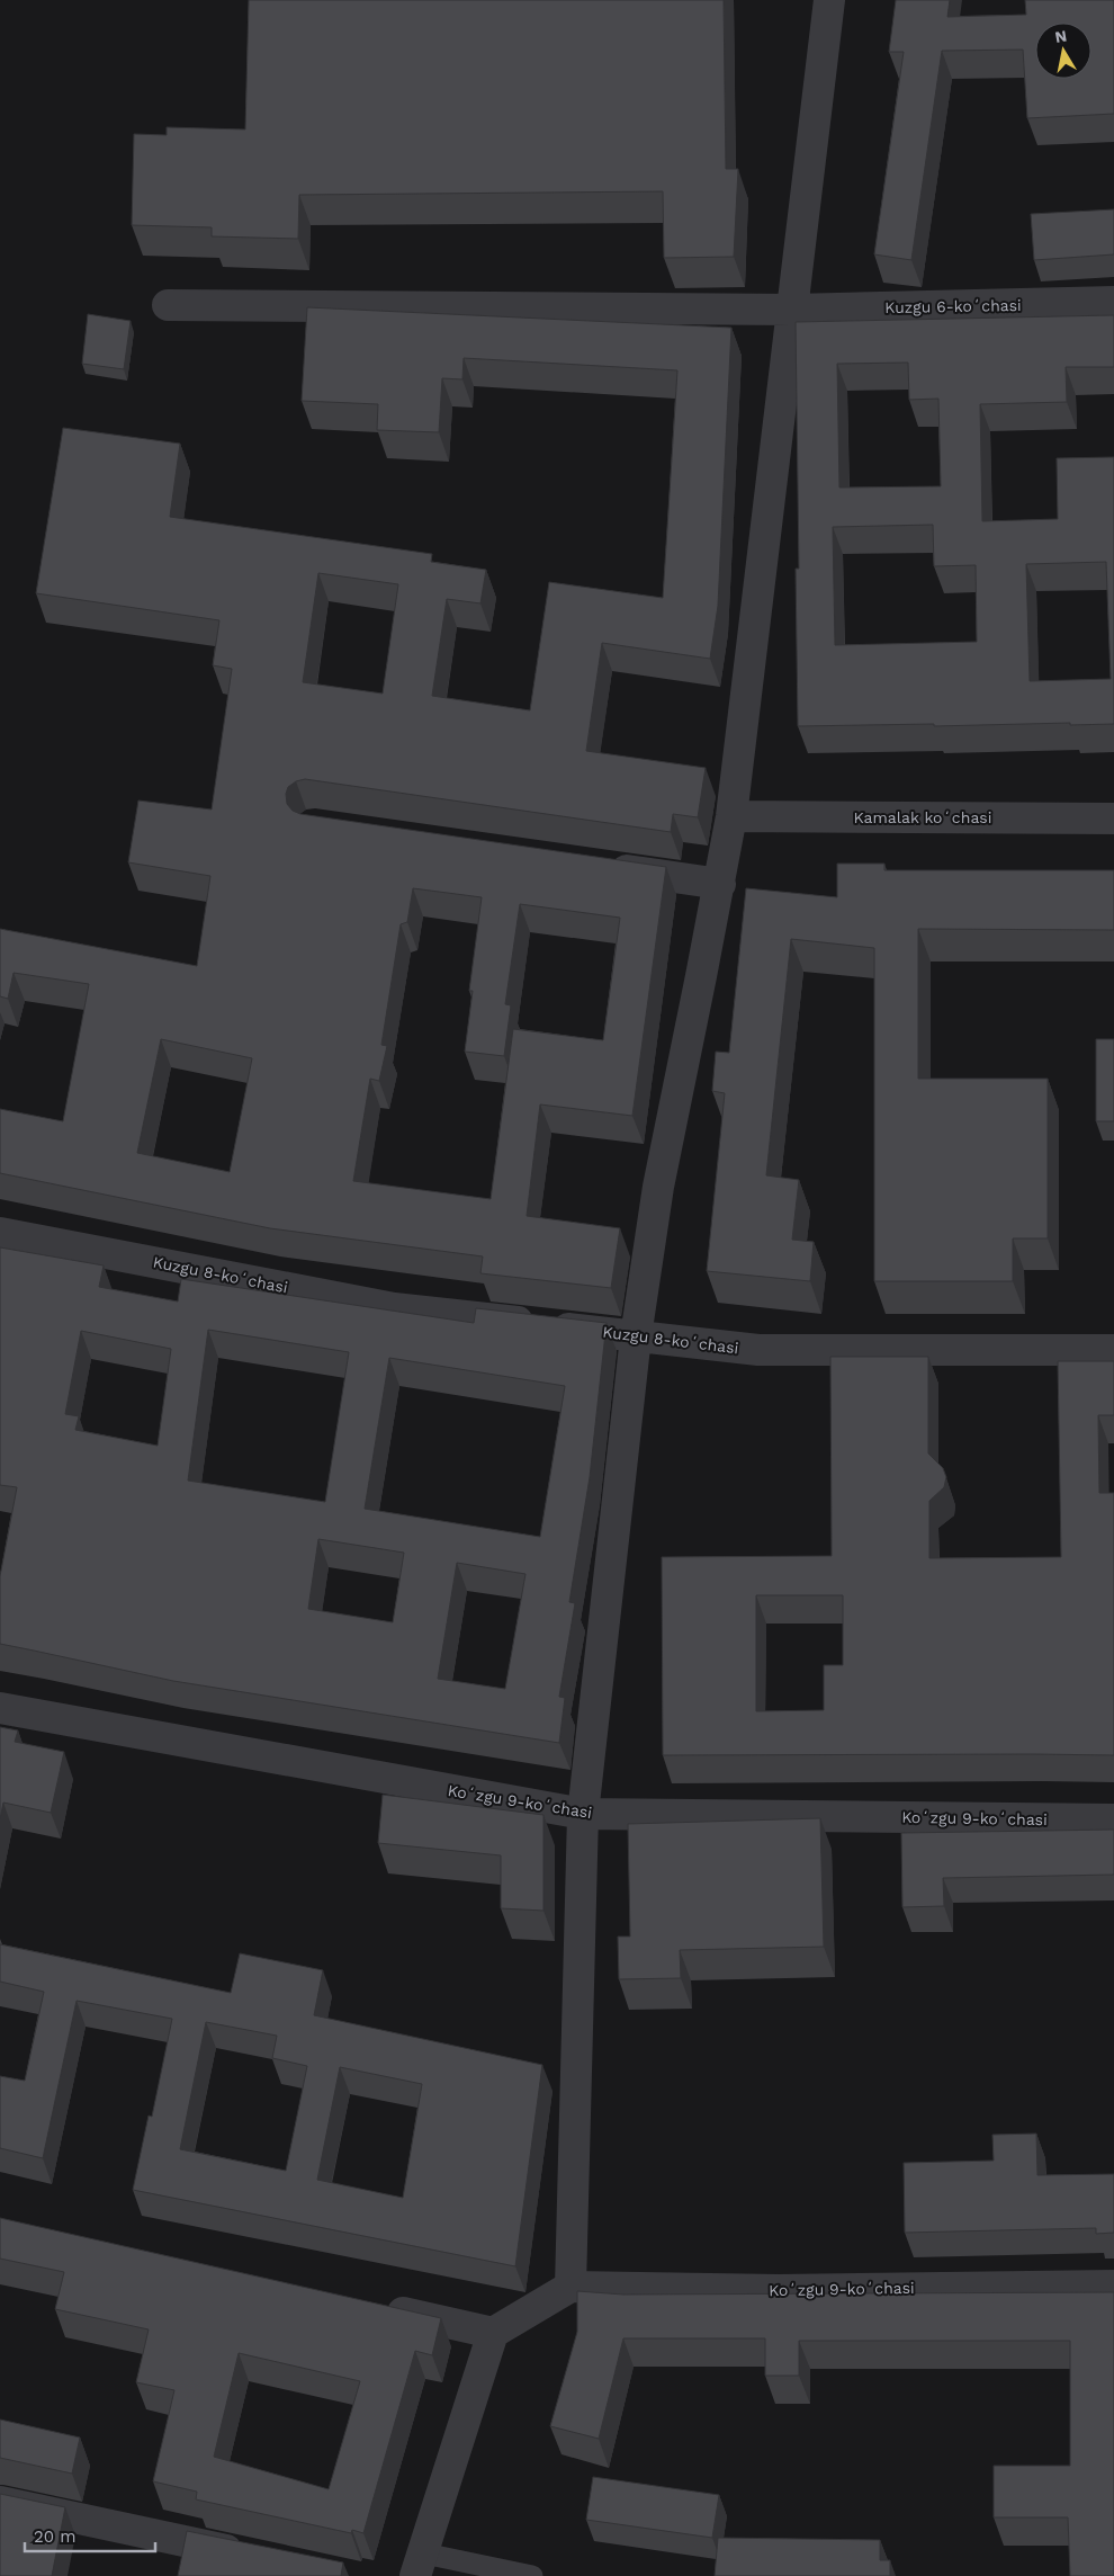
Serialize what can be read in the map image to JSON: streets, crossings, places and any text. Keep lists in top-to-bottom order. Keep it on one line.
{"streets":{"street":["Kuzgu 6-koʻchasi","Kamalak koʻchasi","Kuzgu 8-koʻchasi","Koʻzgu 9-koʻchasi"]},"scale_bar":"20 m","north":"top"}
